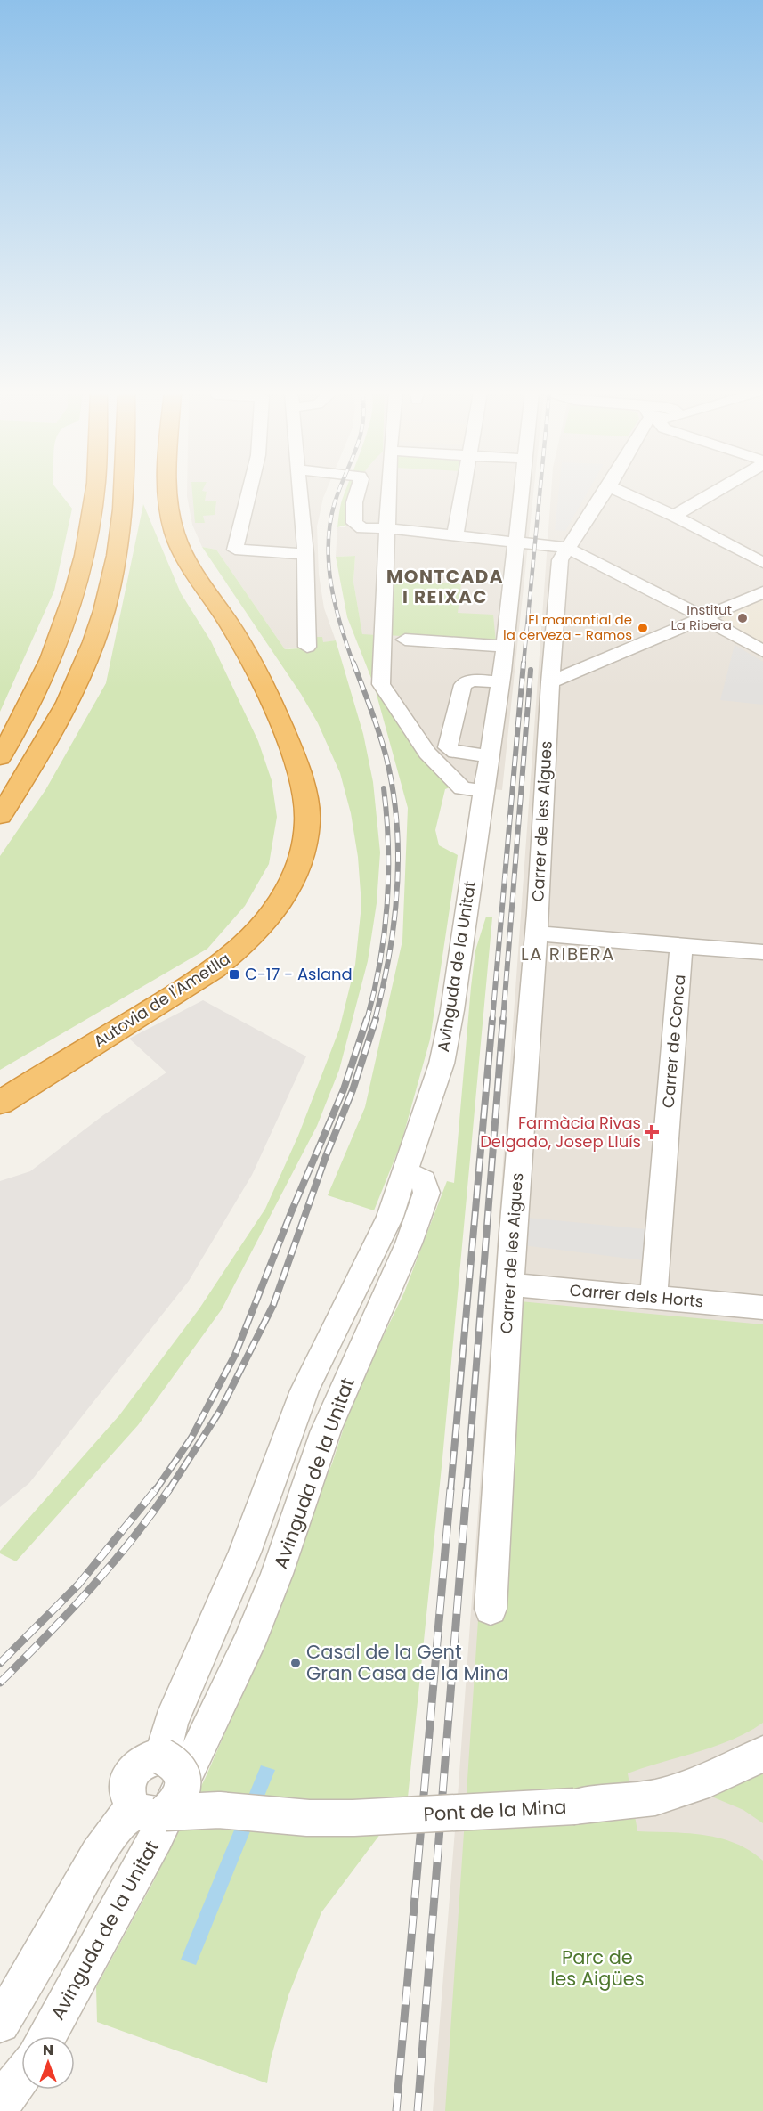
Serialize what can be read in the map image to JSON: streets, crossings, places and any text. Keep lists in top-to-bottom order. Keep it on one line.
{"streets":{"highway":["Autovia de l'Ametlla"],"street":["Carrer de les Aigues","Avinguda de la Unitat","Carrer de Conca","Carrer dels Horts","Pont de la Mina"]},"crossings":[["Carrer de les Aigues","Carrer dels Horts"],["Carrer de Conca","Carrer dels Horts"]],"districts":["MONTCADA I REIXAC","LA RIBERA"],"parks":["Parc de les Aigües"],"places":{"other":["Institut La Ribera","El manantial de la cerveza - Ramos","Casal de la Gent Gran Casa de la Mina"],"transit":["C-17 - Asland"],"health":["Farmàcia Rivas Delgado, Josep Lluís"]},"north":"top"}
